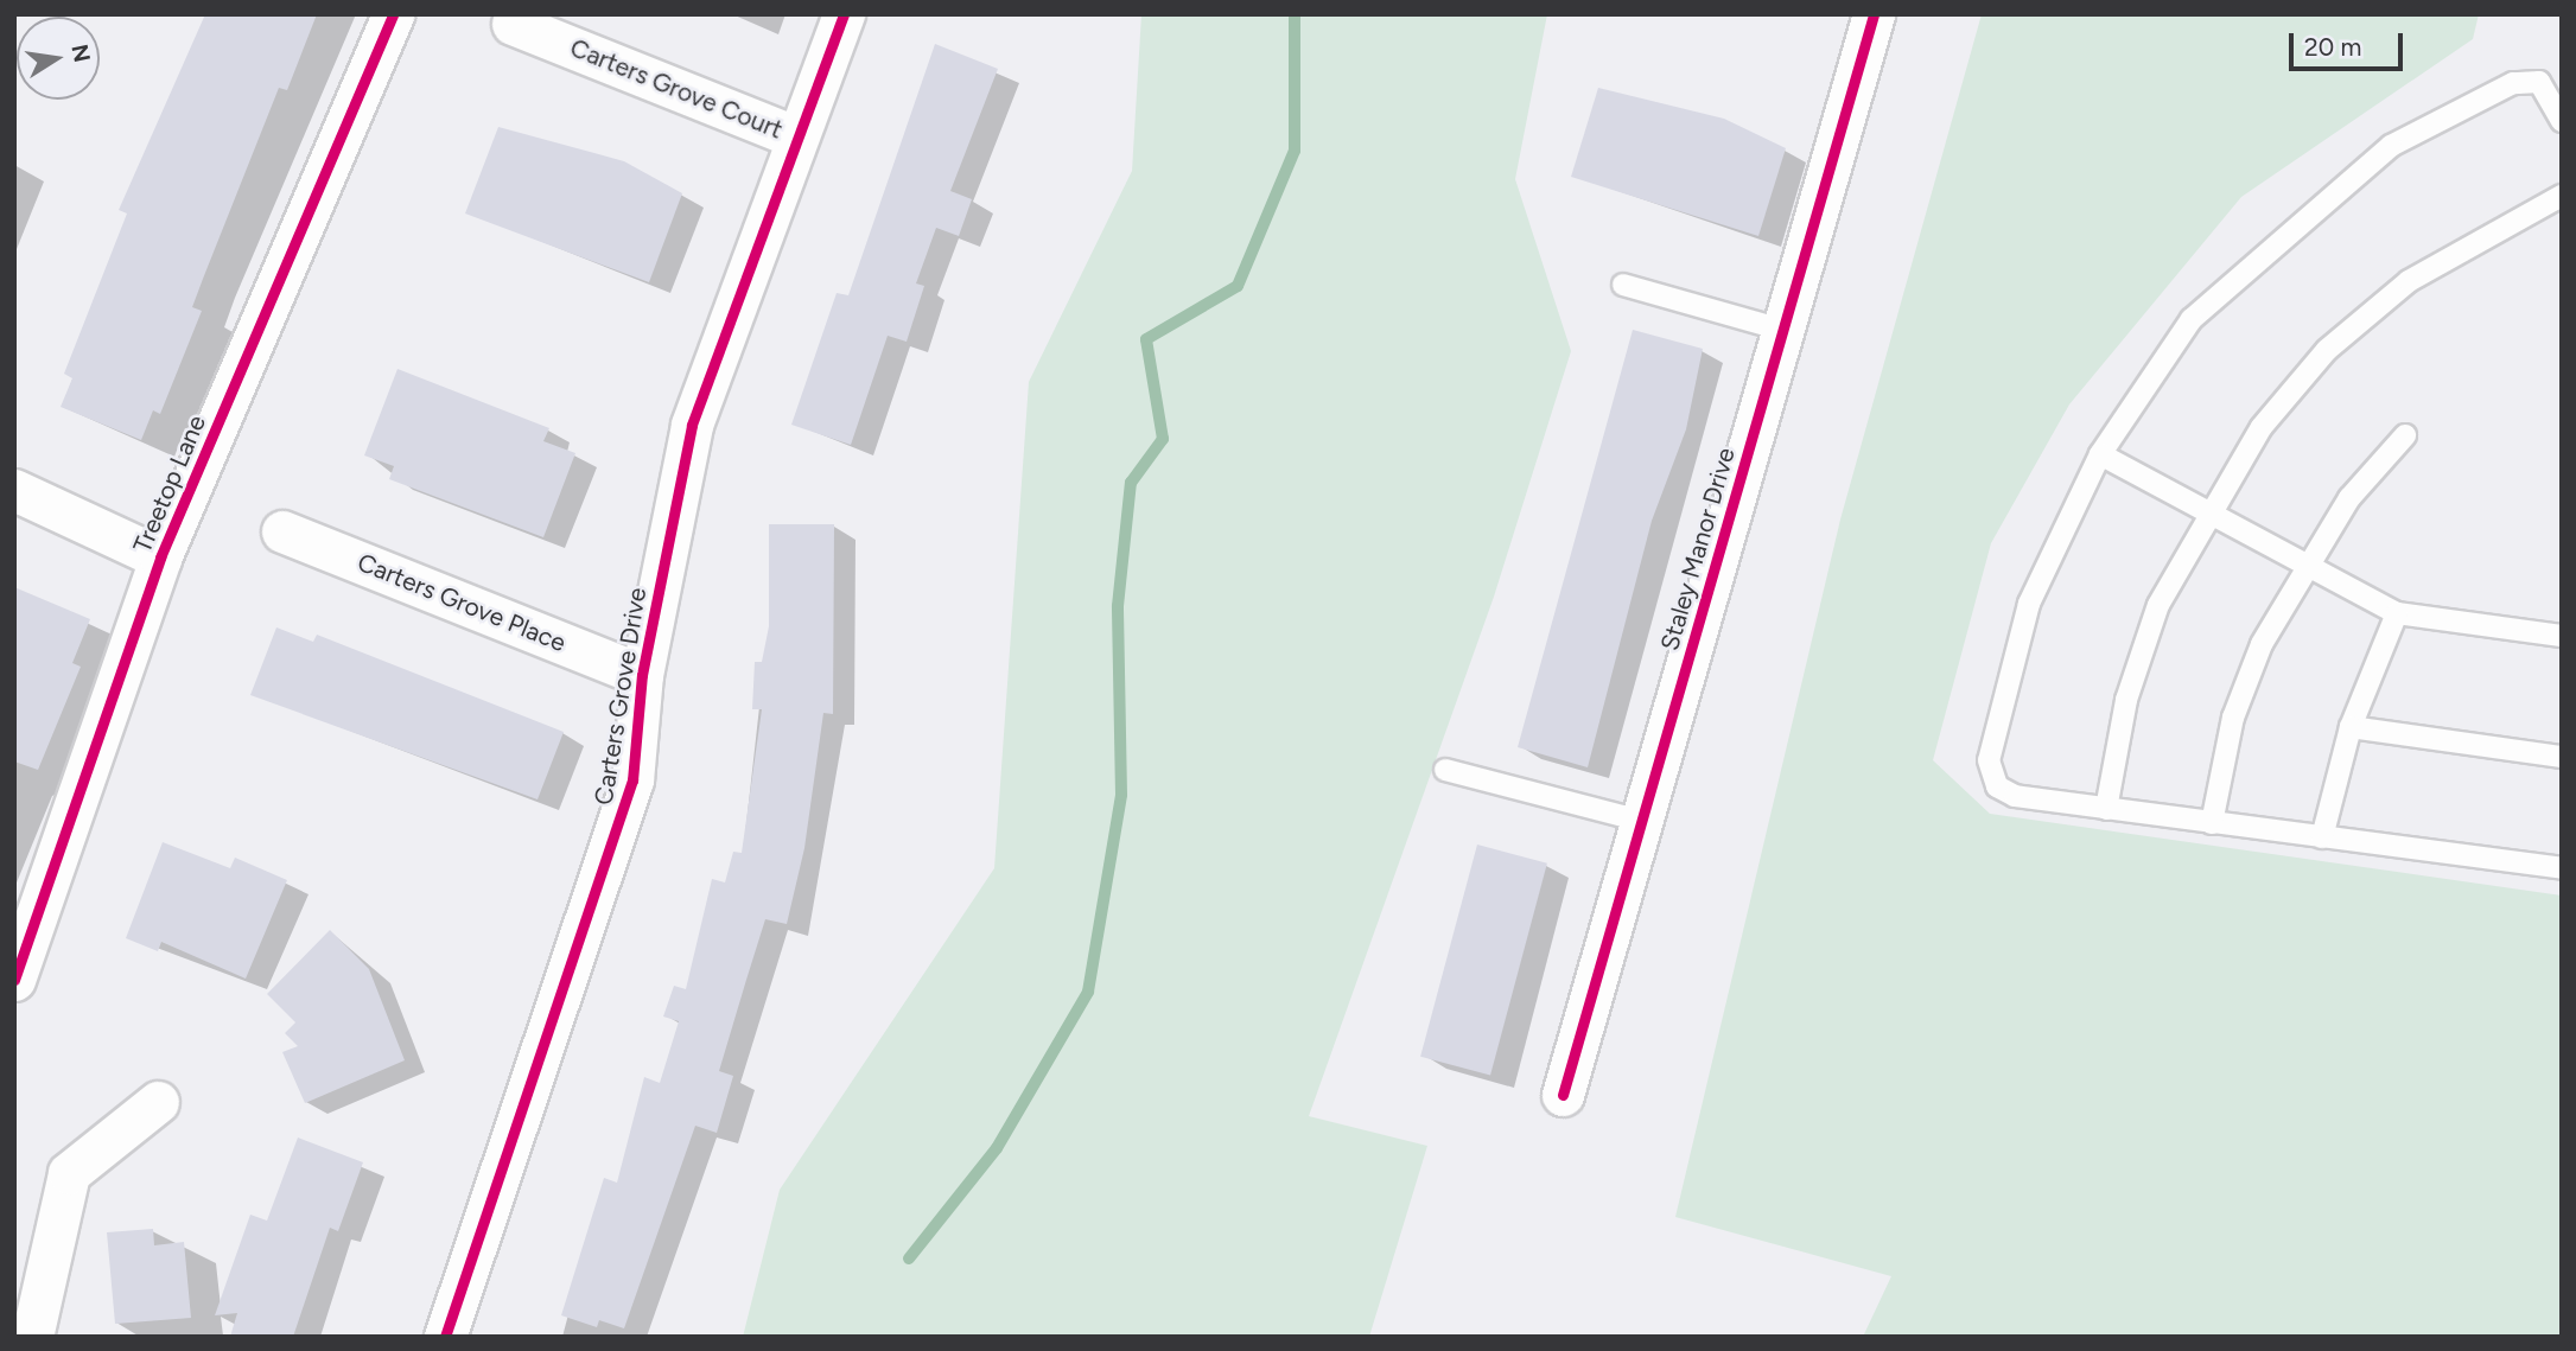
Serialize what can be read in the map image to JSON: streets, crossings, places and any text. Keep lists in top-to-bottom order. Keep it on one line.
{"streets":{"street":["Carters Grove Court","Treetop Lane","Staley Manor Drive","Carters Grove Place","Carters Grove Drive"]},"crossings":[["Carters Grove Court","Carters Grove Drive"],["Carters Grove Place","Carters Grove Drive"]],"scale_bar":"20 m","north":"right"}
